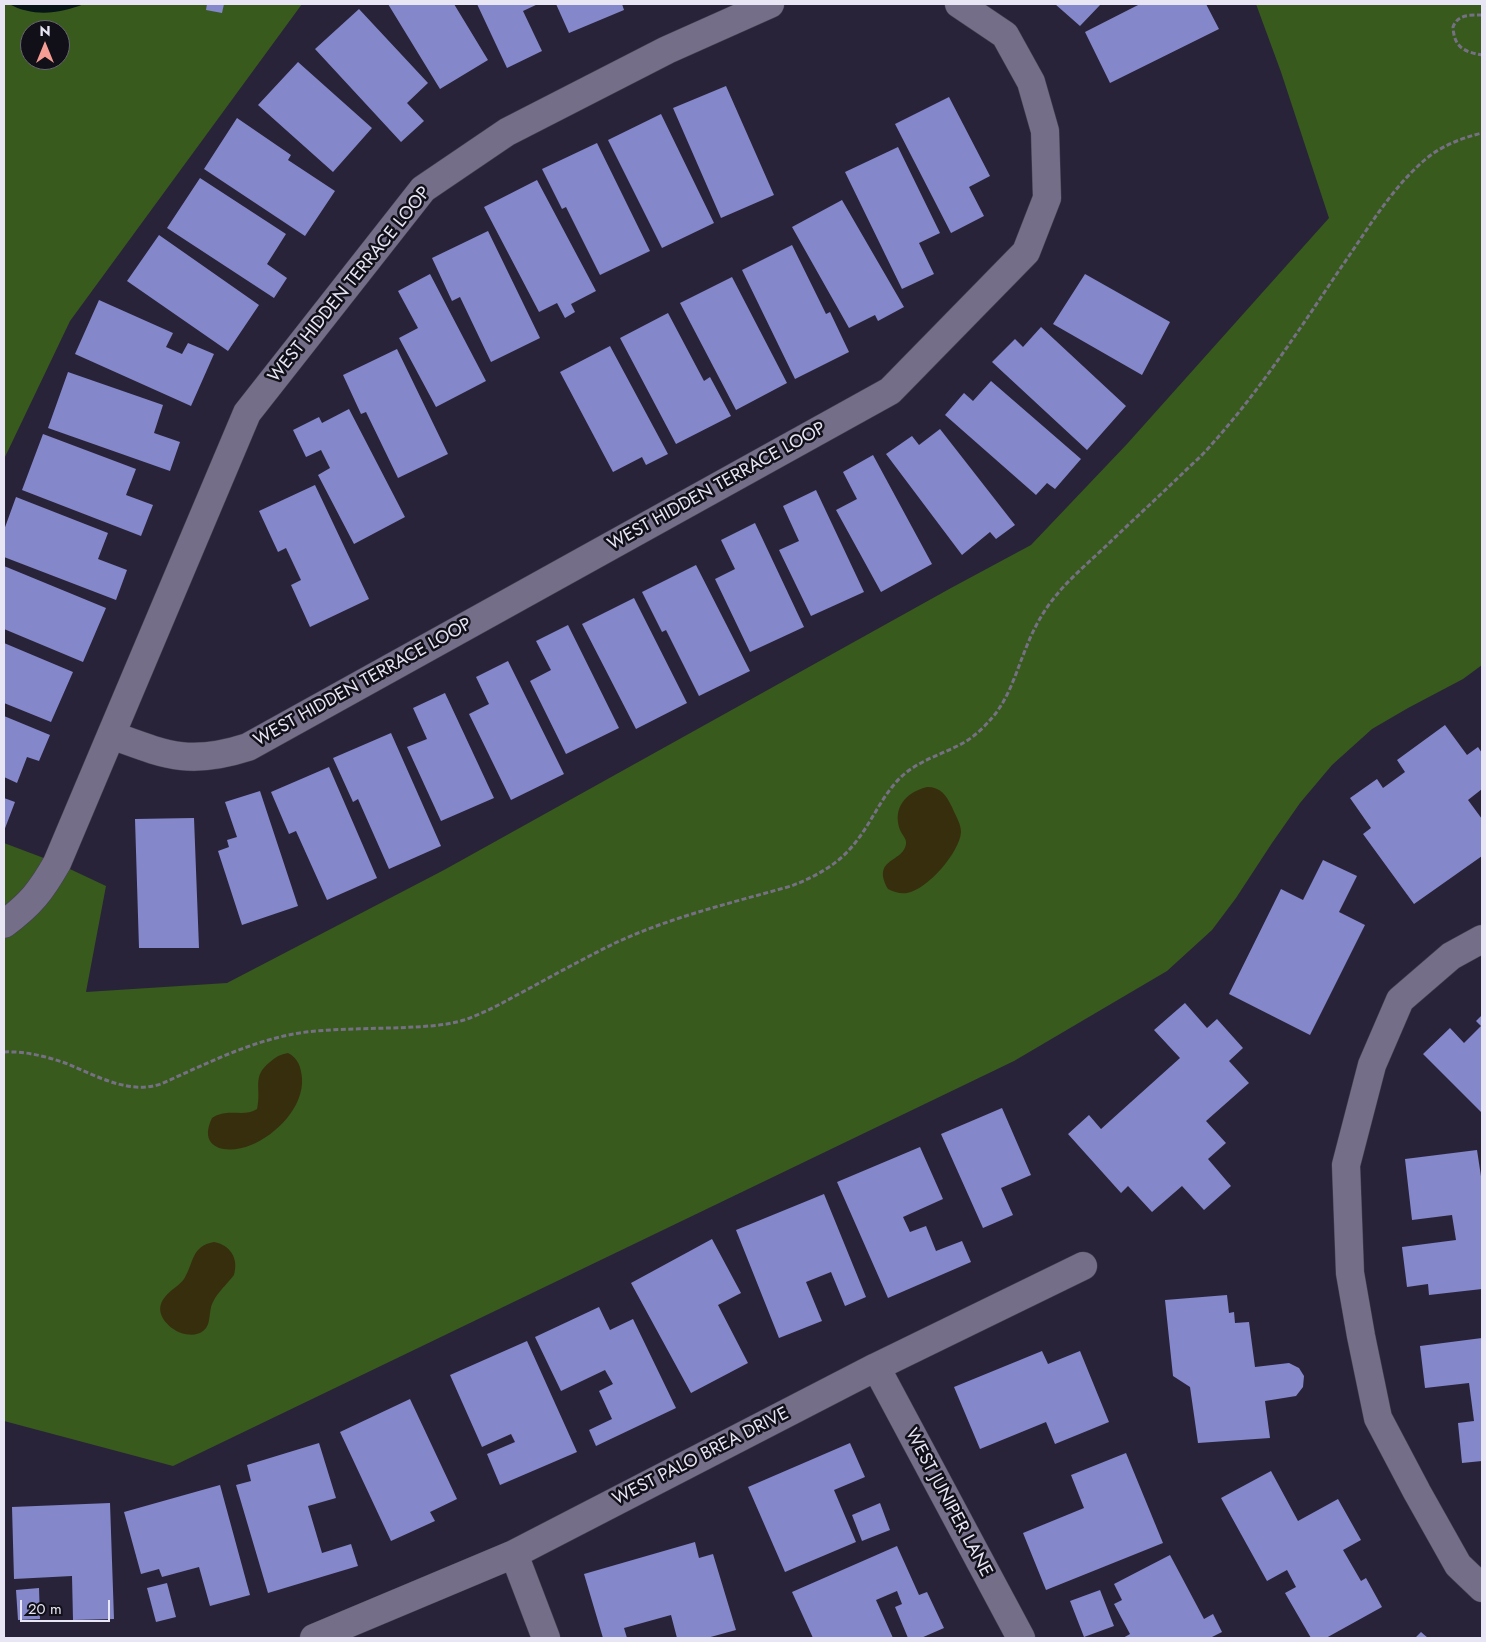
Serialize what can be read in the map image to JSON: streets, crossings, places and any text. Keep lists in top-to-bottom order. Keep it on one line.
{"streets":{"street":["WEST HIDDEN TERRACE LOOP","WEST PALO BREA DRIVE","WEST JUNIPER LANE"]},"crossings":[["WEST PALO BREA DRIVE","WEST JUNIPER LANE"]],"scale_bar":"20 m","north":"top"}
